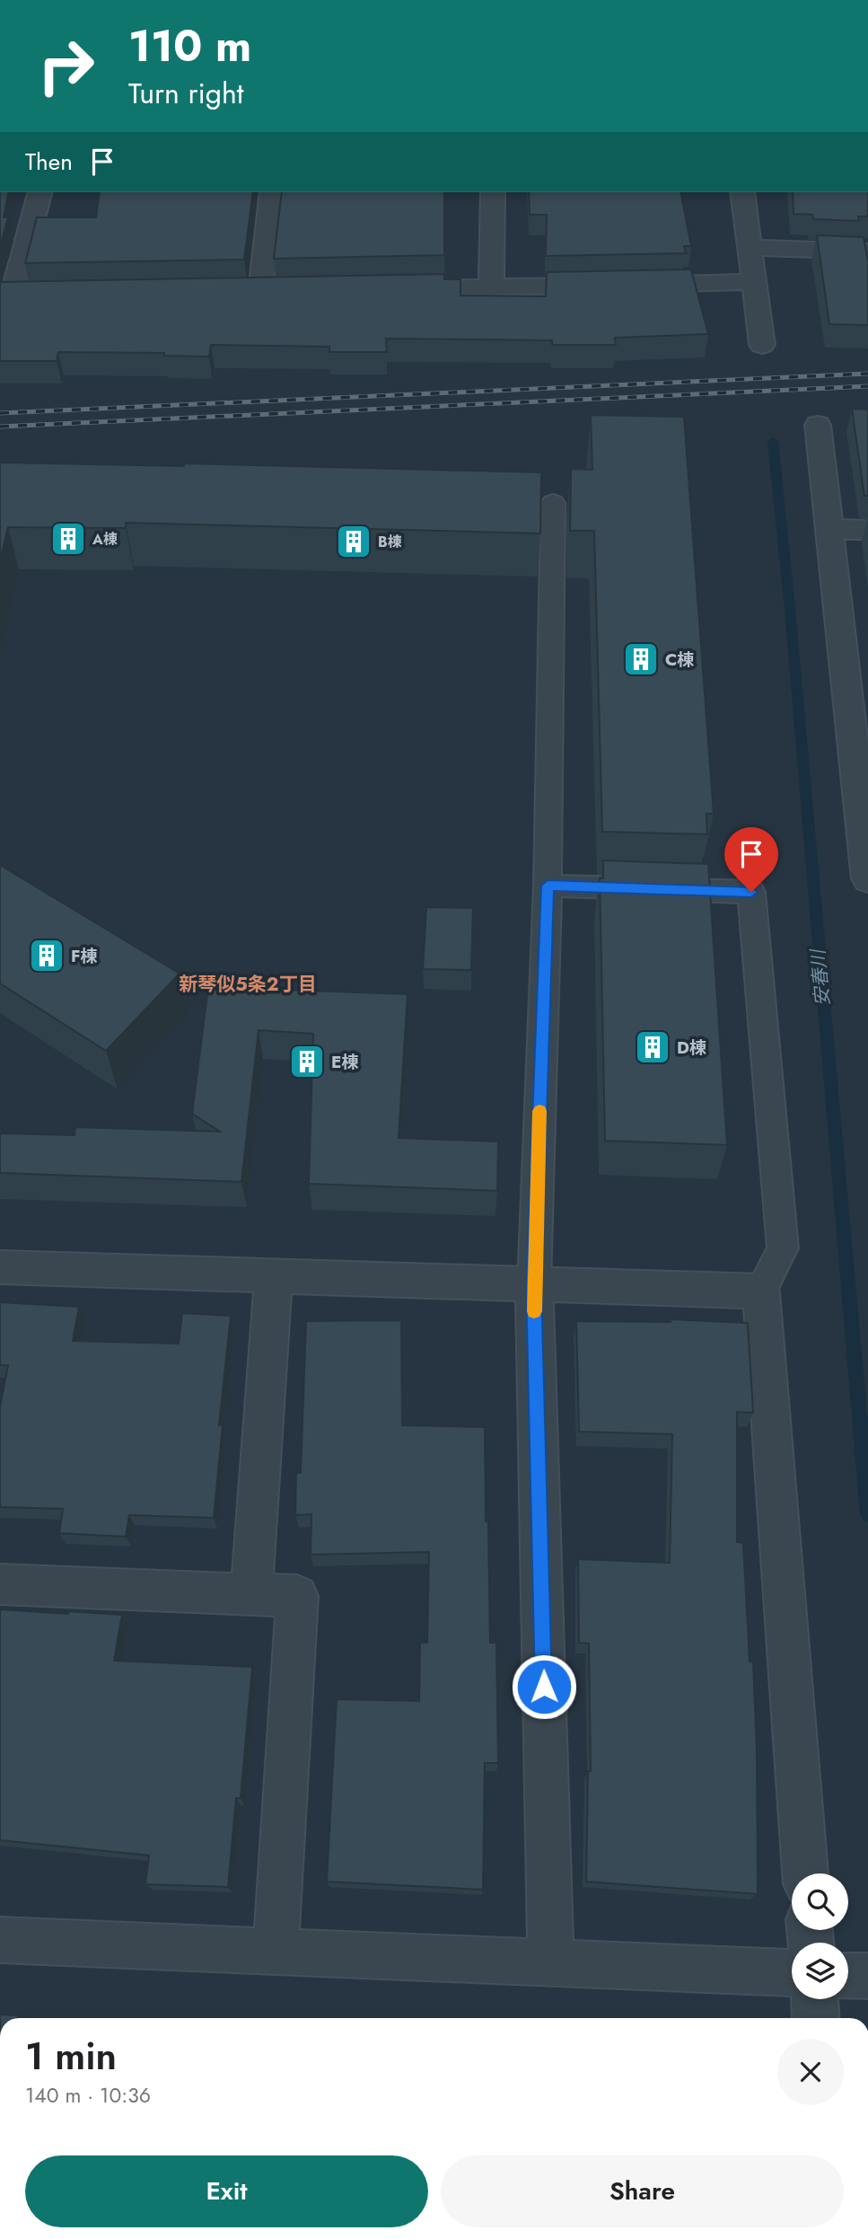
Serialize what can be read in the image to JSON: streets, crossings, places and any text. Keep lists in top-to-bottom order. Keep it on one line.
{"districts":["新琴似5条2丁目"],"water":["安春川"],"places":{"building":["A棟","B棟","C棟","F棟","D棟","E棟"]},"page":{"turn":["110 m","Turn right"],"then":"Then","heading":["1 min","140 m · 10:36"],"buttons":["Exit","Share"]}}
